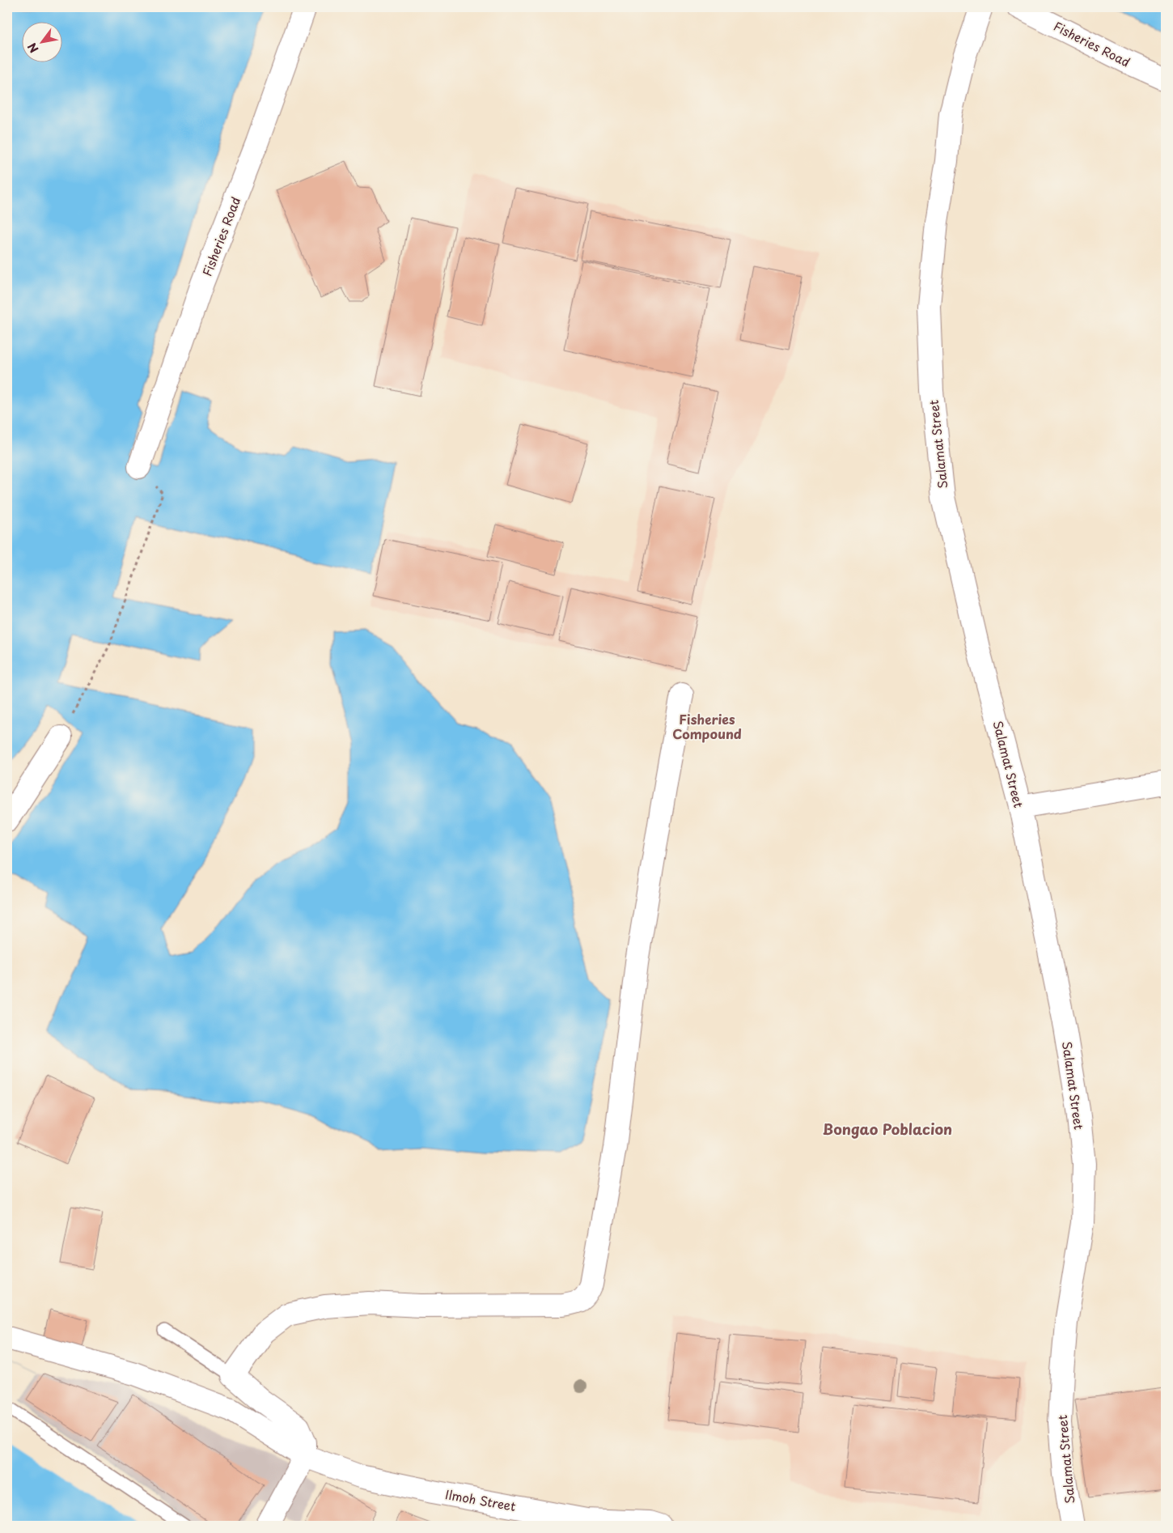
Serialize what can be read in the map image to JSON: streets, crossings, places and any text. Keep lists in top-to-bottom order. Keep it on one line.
{"streets":{"street":["Fisheries Road","Salamat Street","Ilmoh Street"]},"districts":["Fisheries Compound","Bongao Poblacion"],"north":"bottom left"}
